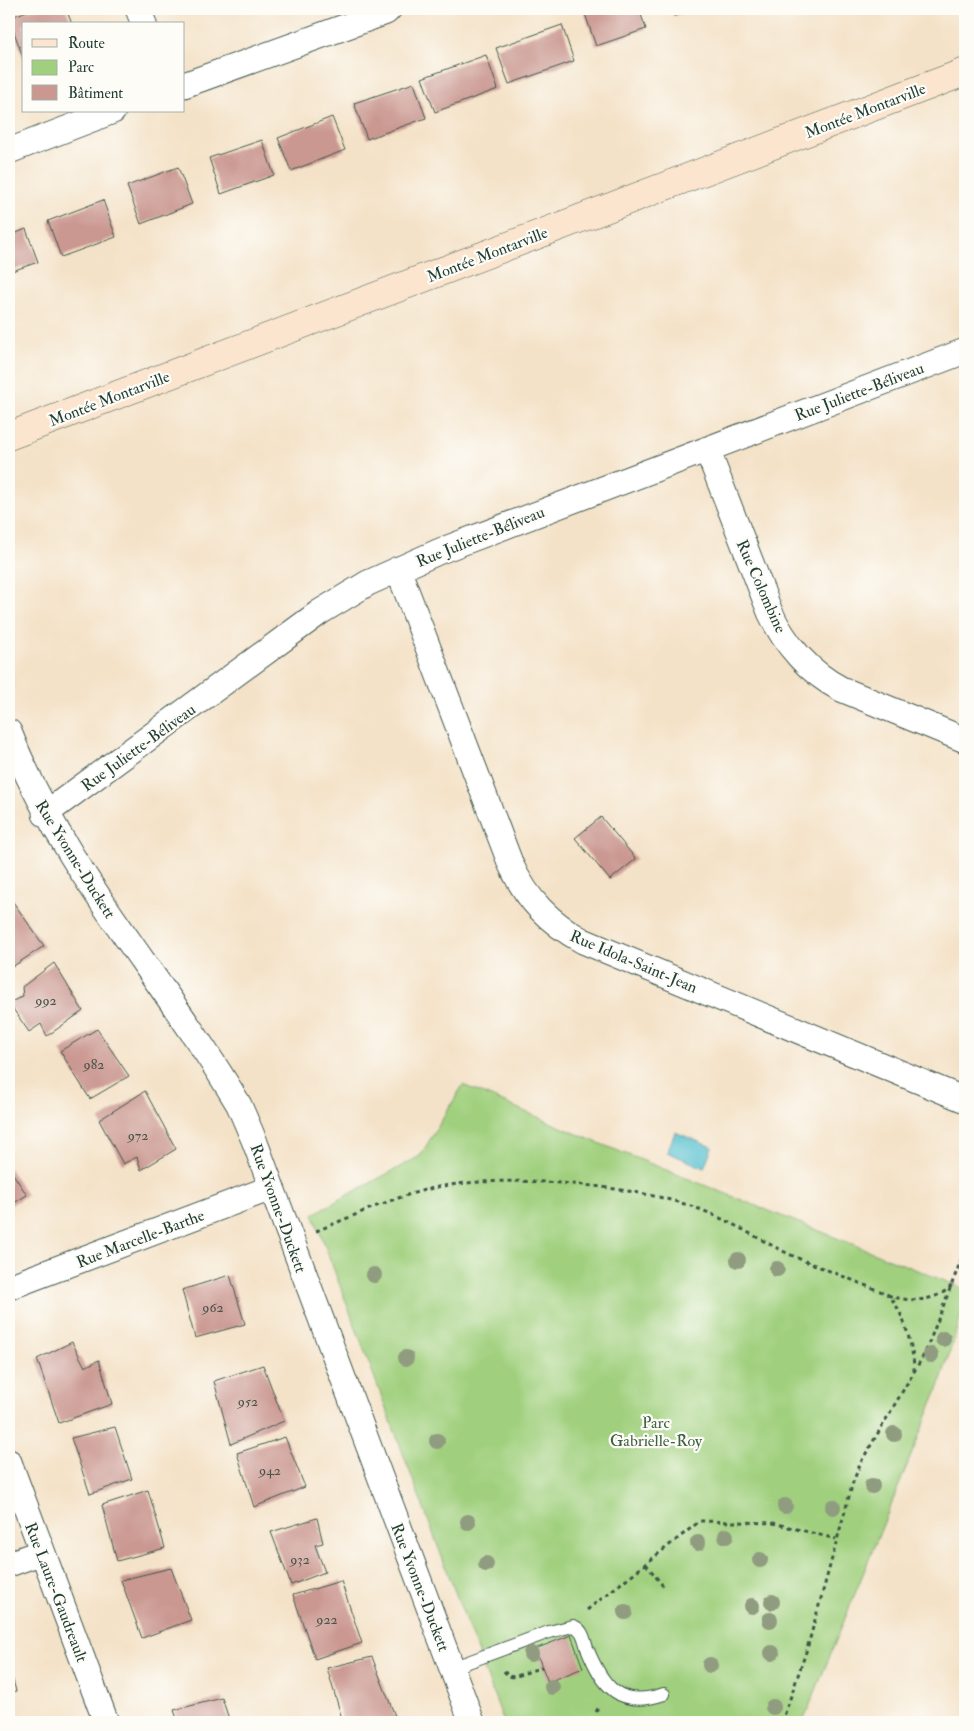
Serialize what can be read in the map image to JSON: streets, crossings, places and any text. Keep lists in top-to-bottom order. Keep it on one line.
{"streets":{"street":["Montée Montarville","Rue Juliette-Béliveau","Rue Colombine","Rue Yvonne-Duckett","Rue Idola-Saint-Jean","Rue Marcelle-Barthe","Rue Laure-Gaudreault"]},"crossings":[["Rue Juliette-Béliveau","Rue Colombine"],["Rue Juliette-Béliveau","Rue Yvonne-Duckett"],["Rue Juliette-Béliveau","Rue Idola-Saint-Jean"],["Rue Yvonne-Duckett","Rue Marcelle-Barthe"]],"parks":["Parc Gabrielle-Roy"],"house_numbers":["992","982","972","962","952","942","932","922"],"legend":["Route","Parc","Bâtiment"]}
